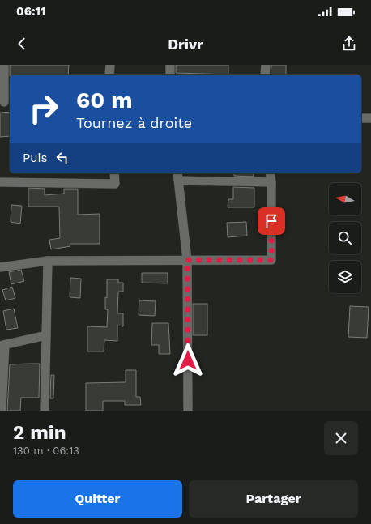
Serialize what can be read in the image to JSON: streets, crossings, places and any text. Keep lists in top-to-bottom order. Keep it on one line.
{"north":"left","page":{"status":"06:11","header":"Drivr","turn":["60 m","Tournez à droite"],"then":"Puis","heading":["2 min","130 m · 06:13"],"buttons":["Quitter","Partager"]}}
